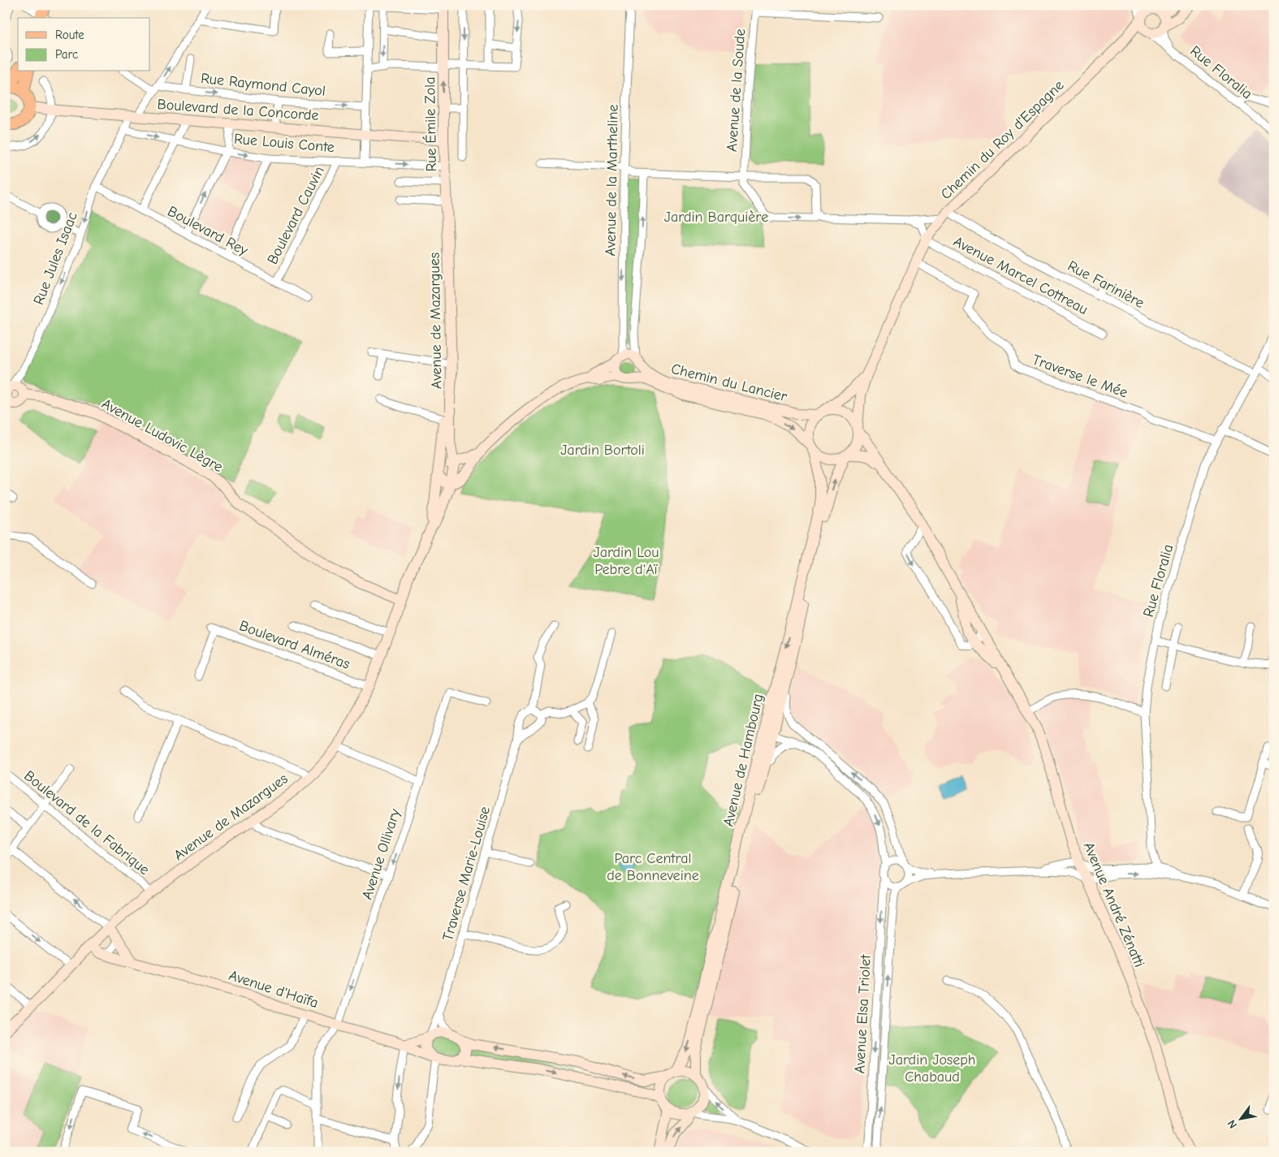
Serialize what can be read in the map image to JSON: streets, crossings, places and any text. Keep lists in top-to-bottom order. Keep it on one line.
{"streets":{"street":["Rue Floralia","Rue Raymond Cayol","Avenue de la Soude","Boulevard de la Concorde","Rue Émile Zola","Chemin du Roy d'Espagne","Rue Louis Conte","Avenue de la Martheline","Boulevard Cauvin","Boulevard Rey","Rue Jules Isaac","Avenue Marcel Cottreau","Rue Farinière","Avenue de Mazargues","Traverse le Mée","Chemin du Lancier","Avenue Ludovic Lègre","Boulevard Alméras","Avenue de Hambourg","Boulevard de la Fabrique","Avenue Ollivary","Traverse Marie-Louise","Avenue André Zénatti","Avenue d'Haïfa","Avenue Elsa Triolet"]},"crossings":[["Rue Floralia","Chemin du Roy d'Espagne"],["Rue Floralia","Rue Farinière"],["Rue Floralia","Traverse le Mée"],["Boulevard de la Concorde","Rue Émile Zola"],["Boulevard de la Concorde","Rue Jules Isaac"],["Rue Émile Zola","Rue Louis Conte"],["Rue Émile Zola","Avenue de Mazargues"],["Chemin du Roy d'Espagne","Avenue Marcel Cottreau"],["Chemin du Roy d'Espagne","Rue Farinière"],["Chemin du Roy d'Espagne","Traverse le Mée"],["Rue Louis Conte","Boulevard Cauvin"],["Rue Louis Conte","Rue Jules Isaac"],["Avenue de la Martheline","Chemin du Lancier"],["Boulevard Cauvin","Boulevard Rey"],["Boulevard Rey","Rue Jules Isaac"],["Rue Jules Isaac","Avenue Ludovic Lègre"],["Avenue de Mazargues","Chemin du Lancier"],["Avenue de Mazargues","Avenue Ludovic Lègre"],["Avenue de Mazargues","Boulevard Alméras"],["Avenue de Mazargues","Boulevard de la Fabrique"],["Avenue de Mazargues","Avenue d'Haïfa"],["Chemin du Lancier","Avenue de Hambourg"],["Chemin du Lancier","Avenue André Zénatti"],["Avenue de Hambourg","Avenue André Zénatti"],["Avenue Ollivary","Avenue d'Haïfa"],["Traverse Marie-Louise","Avenue d'Haïfa"]],"one_way":["Rue Raymond Cayol","Rue Jules Isaac","Avenue Ollivary"],"parks":["Jardin Barquière","Jardin Bortoli","Jardin Lou Pebre d'Aï","Parc Central de Bonneveine","Jardin Joseph Chabaud"],"legend":["Route","Parc"],"north":"bottom left"}
